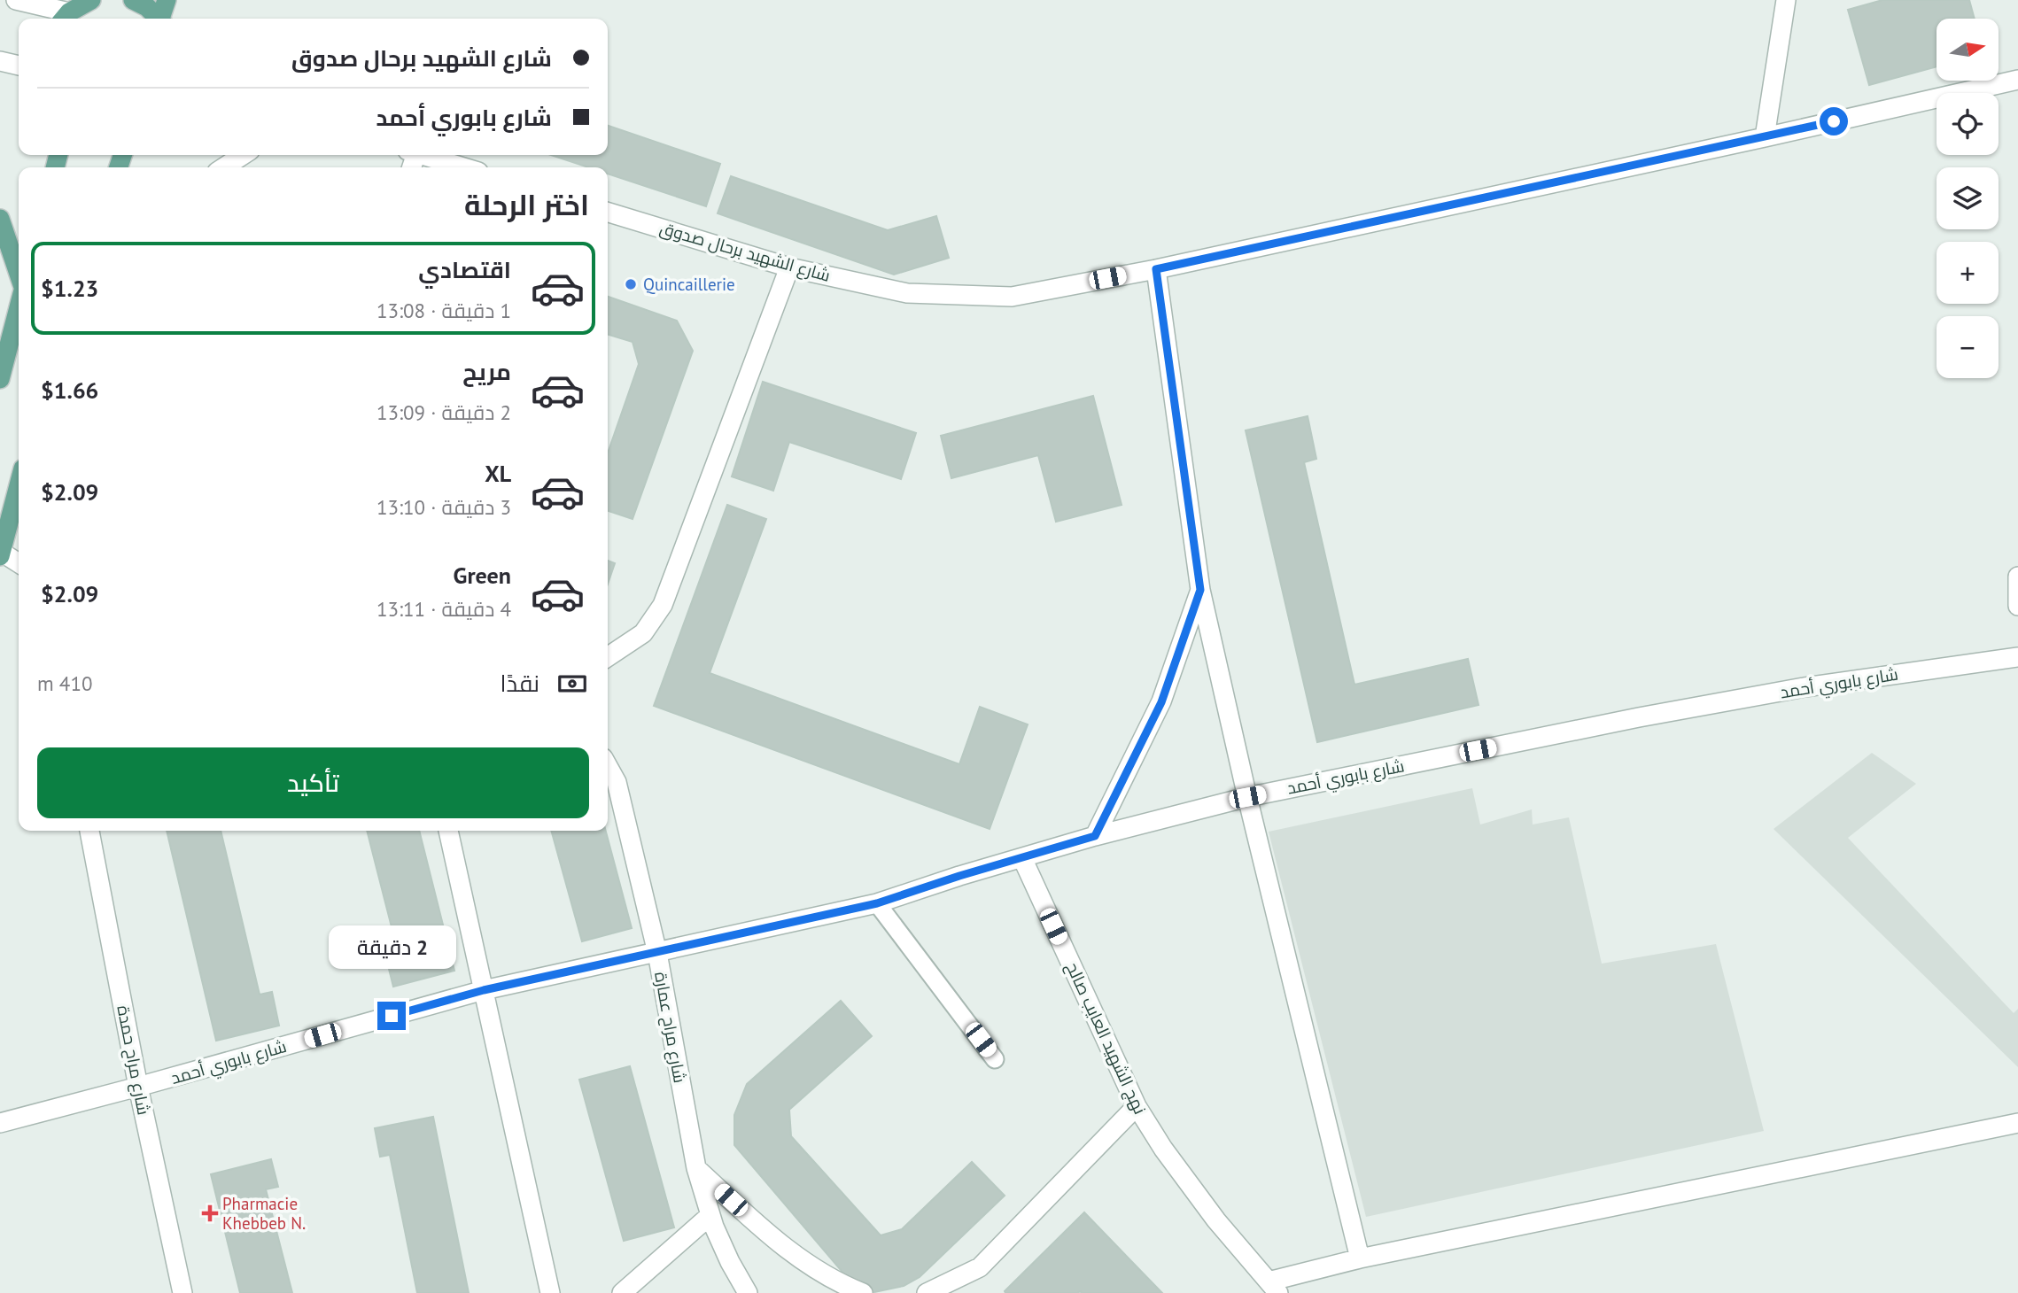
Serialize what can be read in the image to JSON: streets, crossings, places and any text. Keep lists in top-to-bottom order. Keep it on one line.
{"streets":{"street":["شارع الشهيد برحال صدوق","شارع بابوري أحمد","شارع مراح عمارة","نهج الشهيد العايب صالح","شارع مراح حمدة"]},"crossings":[["شارع بابوري أحمد","شارع مراح عمارة"],["شارع بابوري أحمد","نهج الشهيد العايب صالح"],["شارع بابوري أحمد","شارع مراح حمدة"]],"places":{"other":["Quincaillerie"],"health":["Pharmacie Khebbeb N."]},"north":"right","page":{"map_buttons":["+","−"],"banner":["شارع الشهيد برحال صدوق","شارع بابوري أحمد"],"heading":"اختر الرحلة","list":[{"name":"اقتصادي","note":"1 دقيقة · 13:08","value":"$1.23"},{"name":"مريح","note":"2 دقيقة · 13:09","value":"$1.66"},{"name":"XL","note":"3 دقيقة · 13:10","value":"$2.09"},{"name":"Green","note":"4 دقيقة · 13:11","value":"$2.09"}],"pay":["نقدًا","410 m"],"buttons":"تأكيد","bubble":"2 دقيقة"}}
